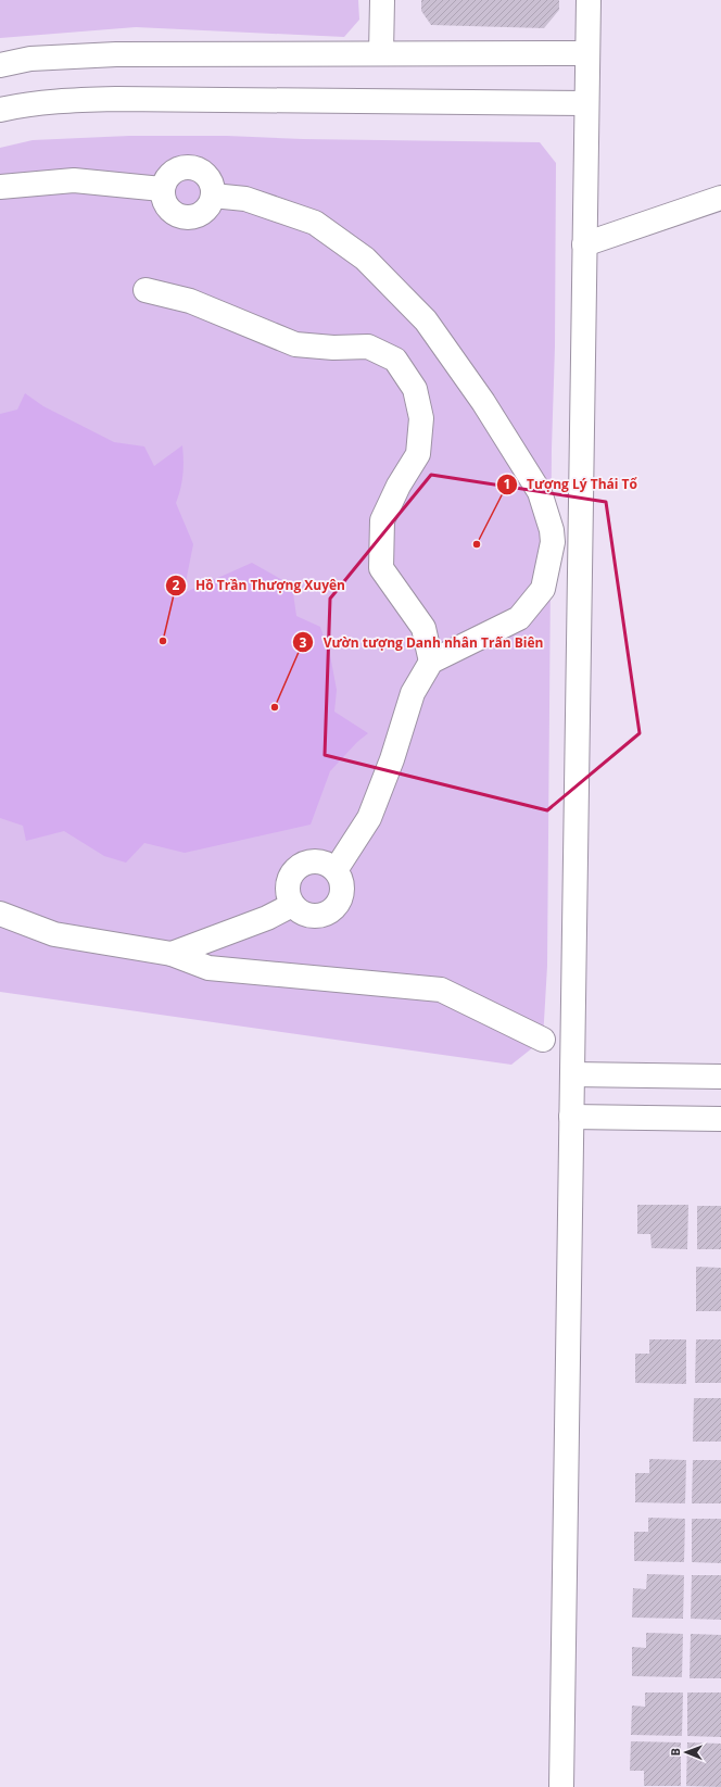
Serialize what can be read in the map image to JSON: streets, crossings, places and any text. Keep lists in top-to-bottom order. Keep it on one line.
{"places":["Tượng Lý Thái Tổ","Hồ Trần Thượng Xuyên","Vườn tượng Danh nhân Trấn Biên"],"north":"left"}
